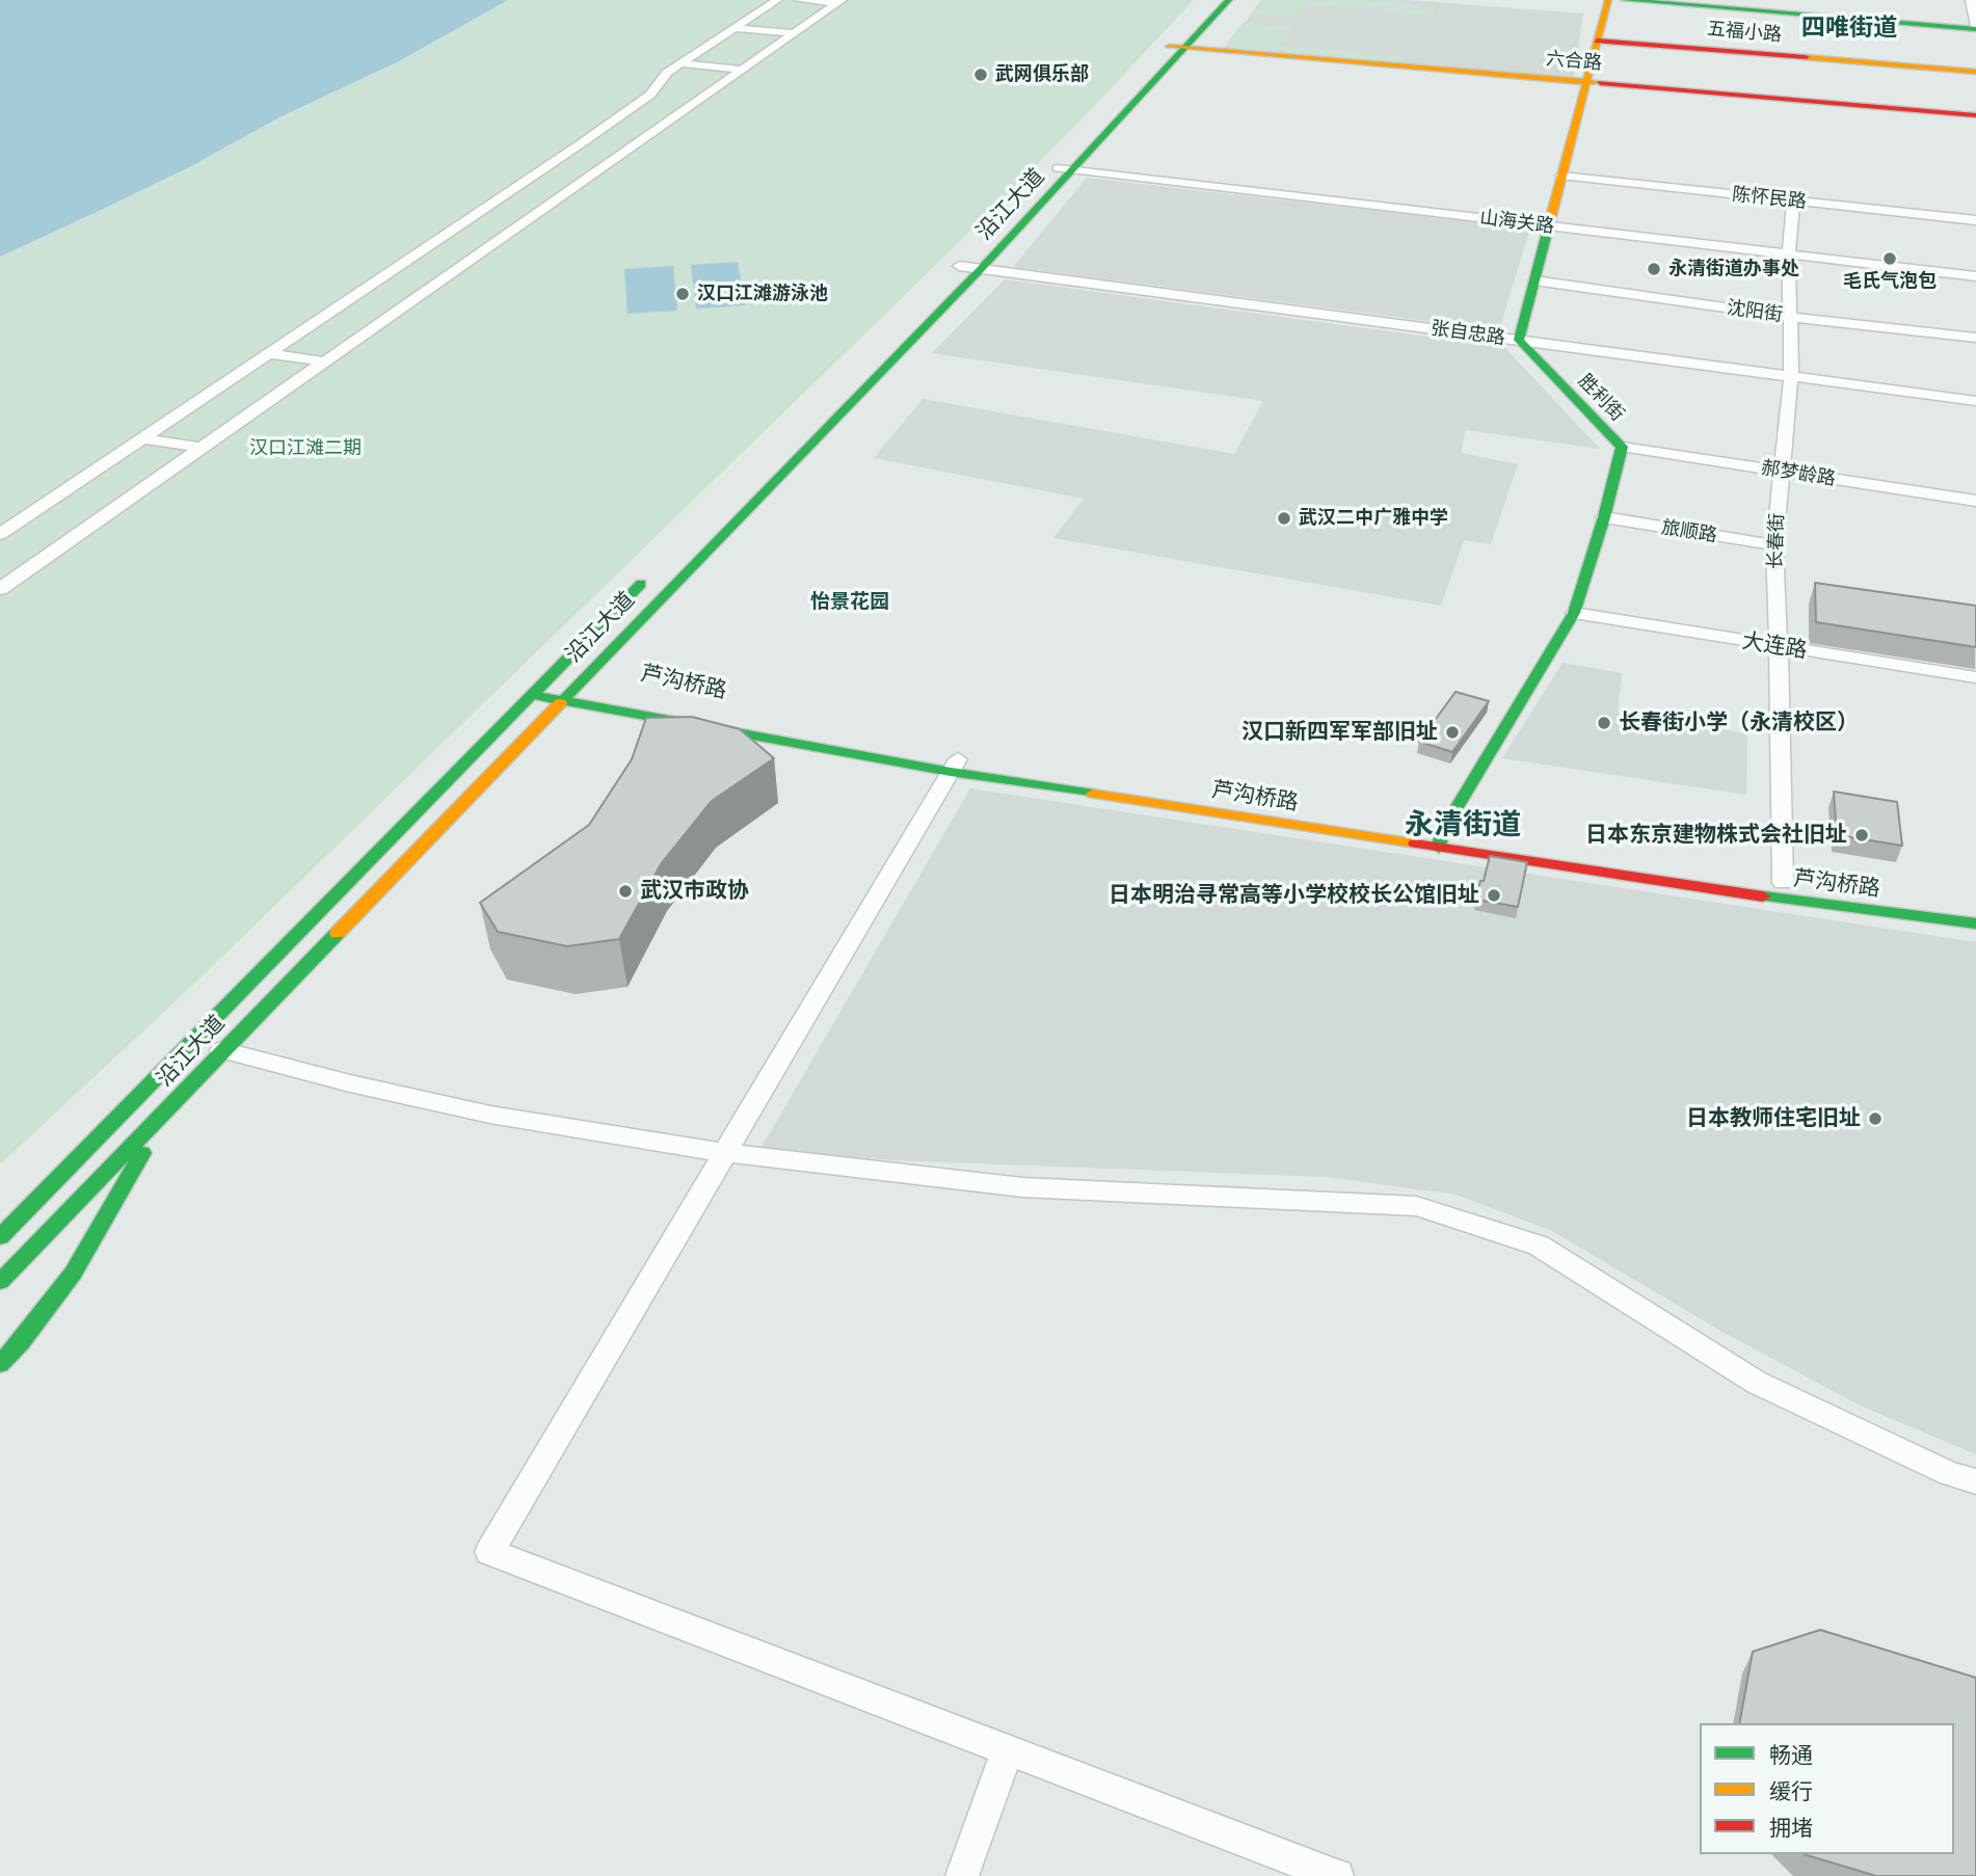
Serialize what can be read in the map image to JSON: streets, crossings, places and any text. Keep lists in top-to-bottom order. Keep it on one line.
{"streets":{"main road":["五福小路","六合路","沿江大道","胜利街","芦沟桥路"],"street":["陈怀民路","山海关路","沈阳街","张自忠路","郝梦龄路","旅顺路","长春街","大连路"]},"crossings":[["六合路","沿江大道"],["陈怀民路","长春街"],["沿江大道","山海关路"],["沿江大道","张自忠路"],["沿江大道","芦沟桥路"],["山海关路","长春街"],["沈阳街","长春街"],["张自忠路","胜利街"],["张自忠路","长春街"],["胜利街","郝梦龄路"],["胜利街","旅顺路"],["胜利街","大连路"],["胜利街","芦沟桥路"],["郝梦龄路","长春街"],["旅顺路","长春街"],["长春街","大连路"],["长春街","芦沟桥路"]],"districts":["四唯街道","怡景花园","永清街道"],"parks":["汉口江滩二期"],"places":["武网俱乐部","毛氏气泡包","永清街道办事处","汉口江滩游泳池","武汉二中广雅中学","长春街小学（永清校区）","汉口新四军军部旧址","日本东京建物株式会社旧址","武汉市政协","日本明治寻常高等小学校校长公馆旧址","日本教师住宅旧址"],"legend":["畅通","缓行","拥堵"]}
